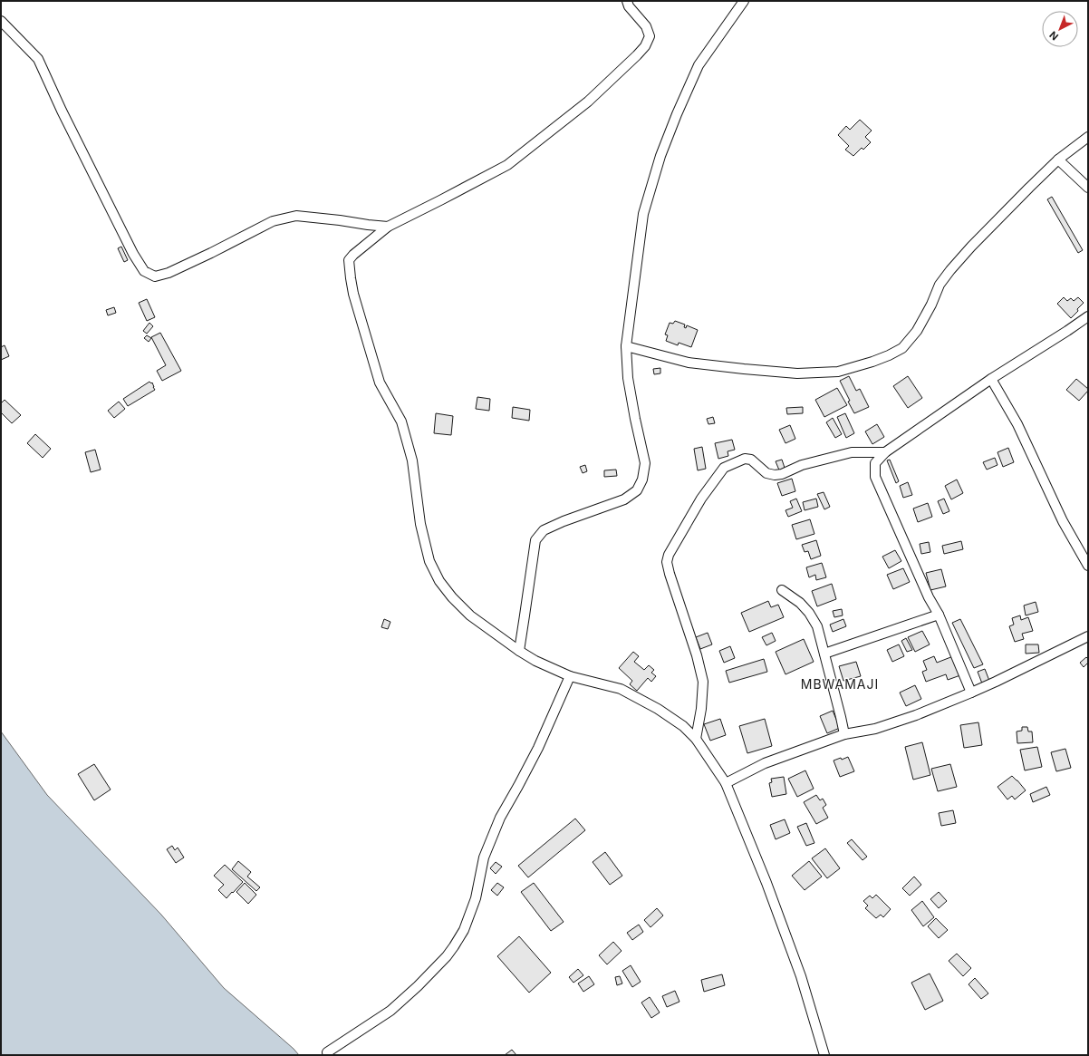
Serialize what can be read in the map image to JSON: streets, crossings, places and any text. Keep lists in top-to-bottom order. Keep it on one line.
{"districts":["MBWAMAJI"],"north":"bottom left"}
